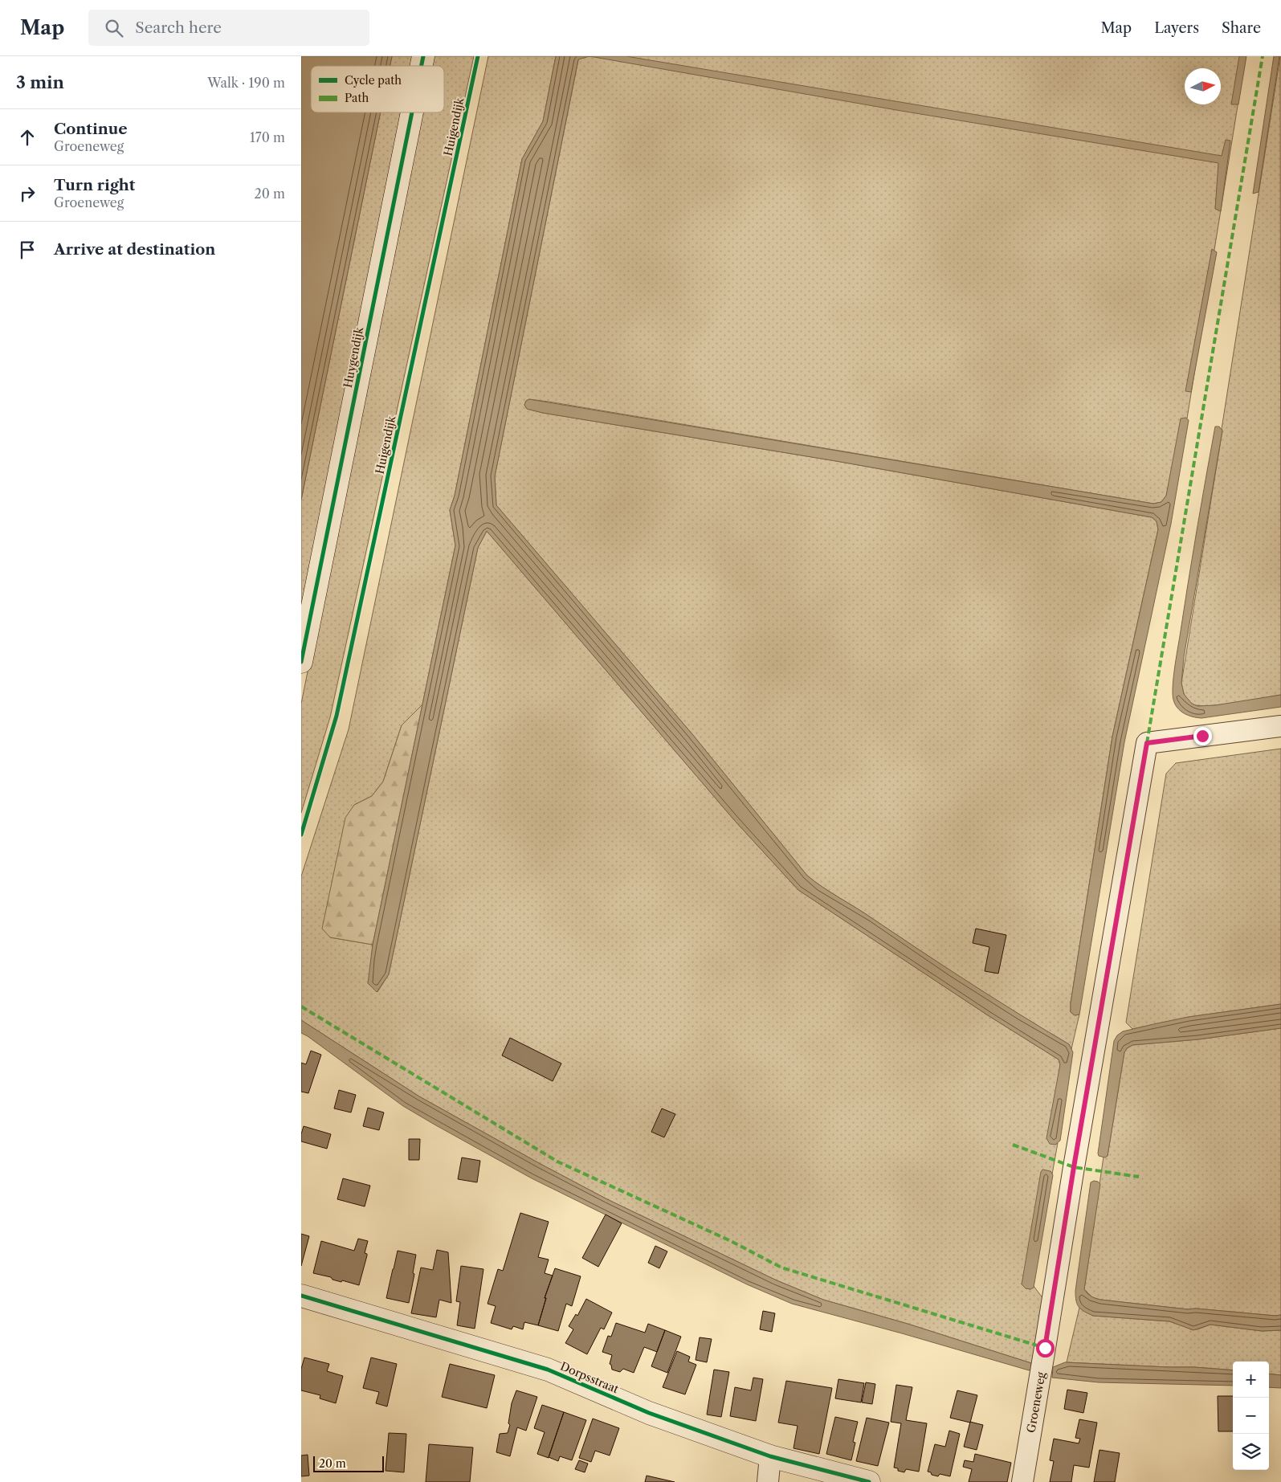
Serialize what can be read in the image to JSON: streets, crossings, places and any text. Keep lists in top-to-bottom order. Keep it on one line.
{"streets":{"main road":["Huygendijk","Dorpsstraat"],"street":["Groeneweg"],"cycle path":["Huigendijk"]},"legend":["Cycle path","Path"],"scale_bar":"20 m","north":"right","page":{"header":"Map","search":"Search here","nav":["Map","Layers","Share"],"heading":["3 min","Walk · 190 m"],"list":[["Continue","Groeneweg","170 m"],["Turn right","Groeneweg","20 m"],"Arrive at destination"],"map_buttons":["+","−"],"scale":"20 m"}}
